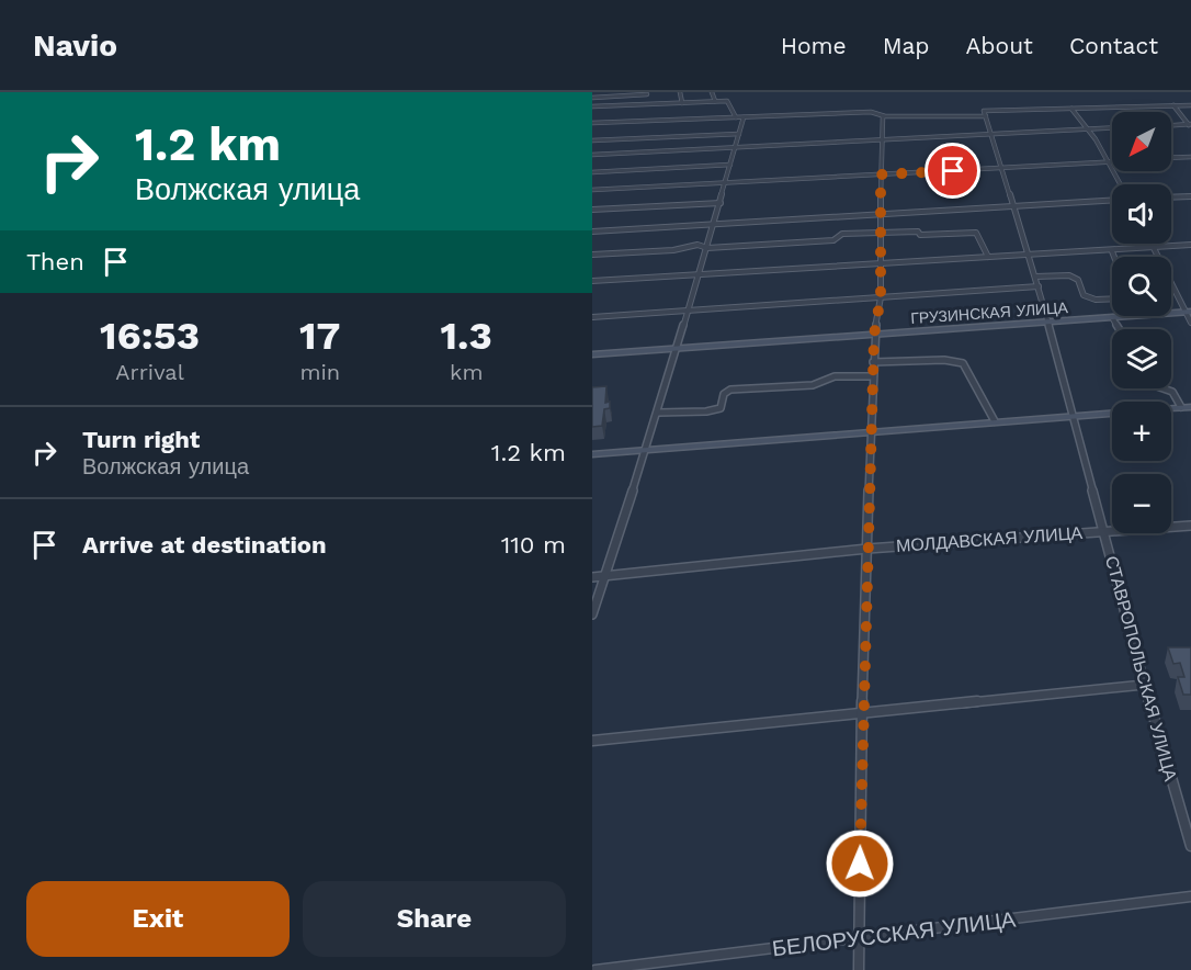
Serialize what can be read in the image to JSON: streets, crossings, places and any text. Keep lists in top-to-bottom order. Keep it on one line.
{"streets":{"main road":["ГРУЗИНСКАЯ УЛИЦА"],"street":["МОЛДАВСКАЯ УЛИЦА","СТАВРОПОЛЬСКАЯ УЛИЦА","БЕЛОРУССКАЯ УЛИЦА"]},"crossings":[["ГРУЗИНСКАЯ УЛИЦА","СТАВРОПОЛЬСКАЯ УЛИЦА"],["МОЛДАВСКАЯ УЛИЦА","СТАВРОПОЛЬСКАЯ УЛИЦА"]],"north":"bottom left","page":{"header":"Navio","nav":["Home","Map","About","Contact"],"turn":["1.2 km","Волжская улица"],"map_buttons":["+","−"],"then":"Then","eta":["16:53","Arrival","17","min","1.3","km"],"list":[{"name":"Turn right","note":"Волжская улица","value":"1.2 km"},{"name":"Arrive at destination","value":"110 m"}],"buttons":["Exit","Share"]}}
